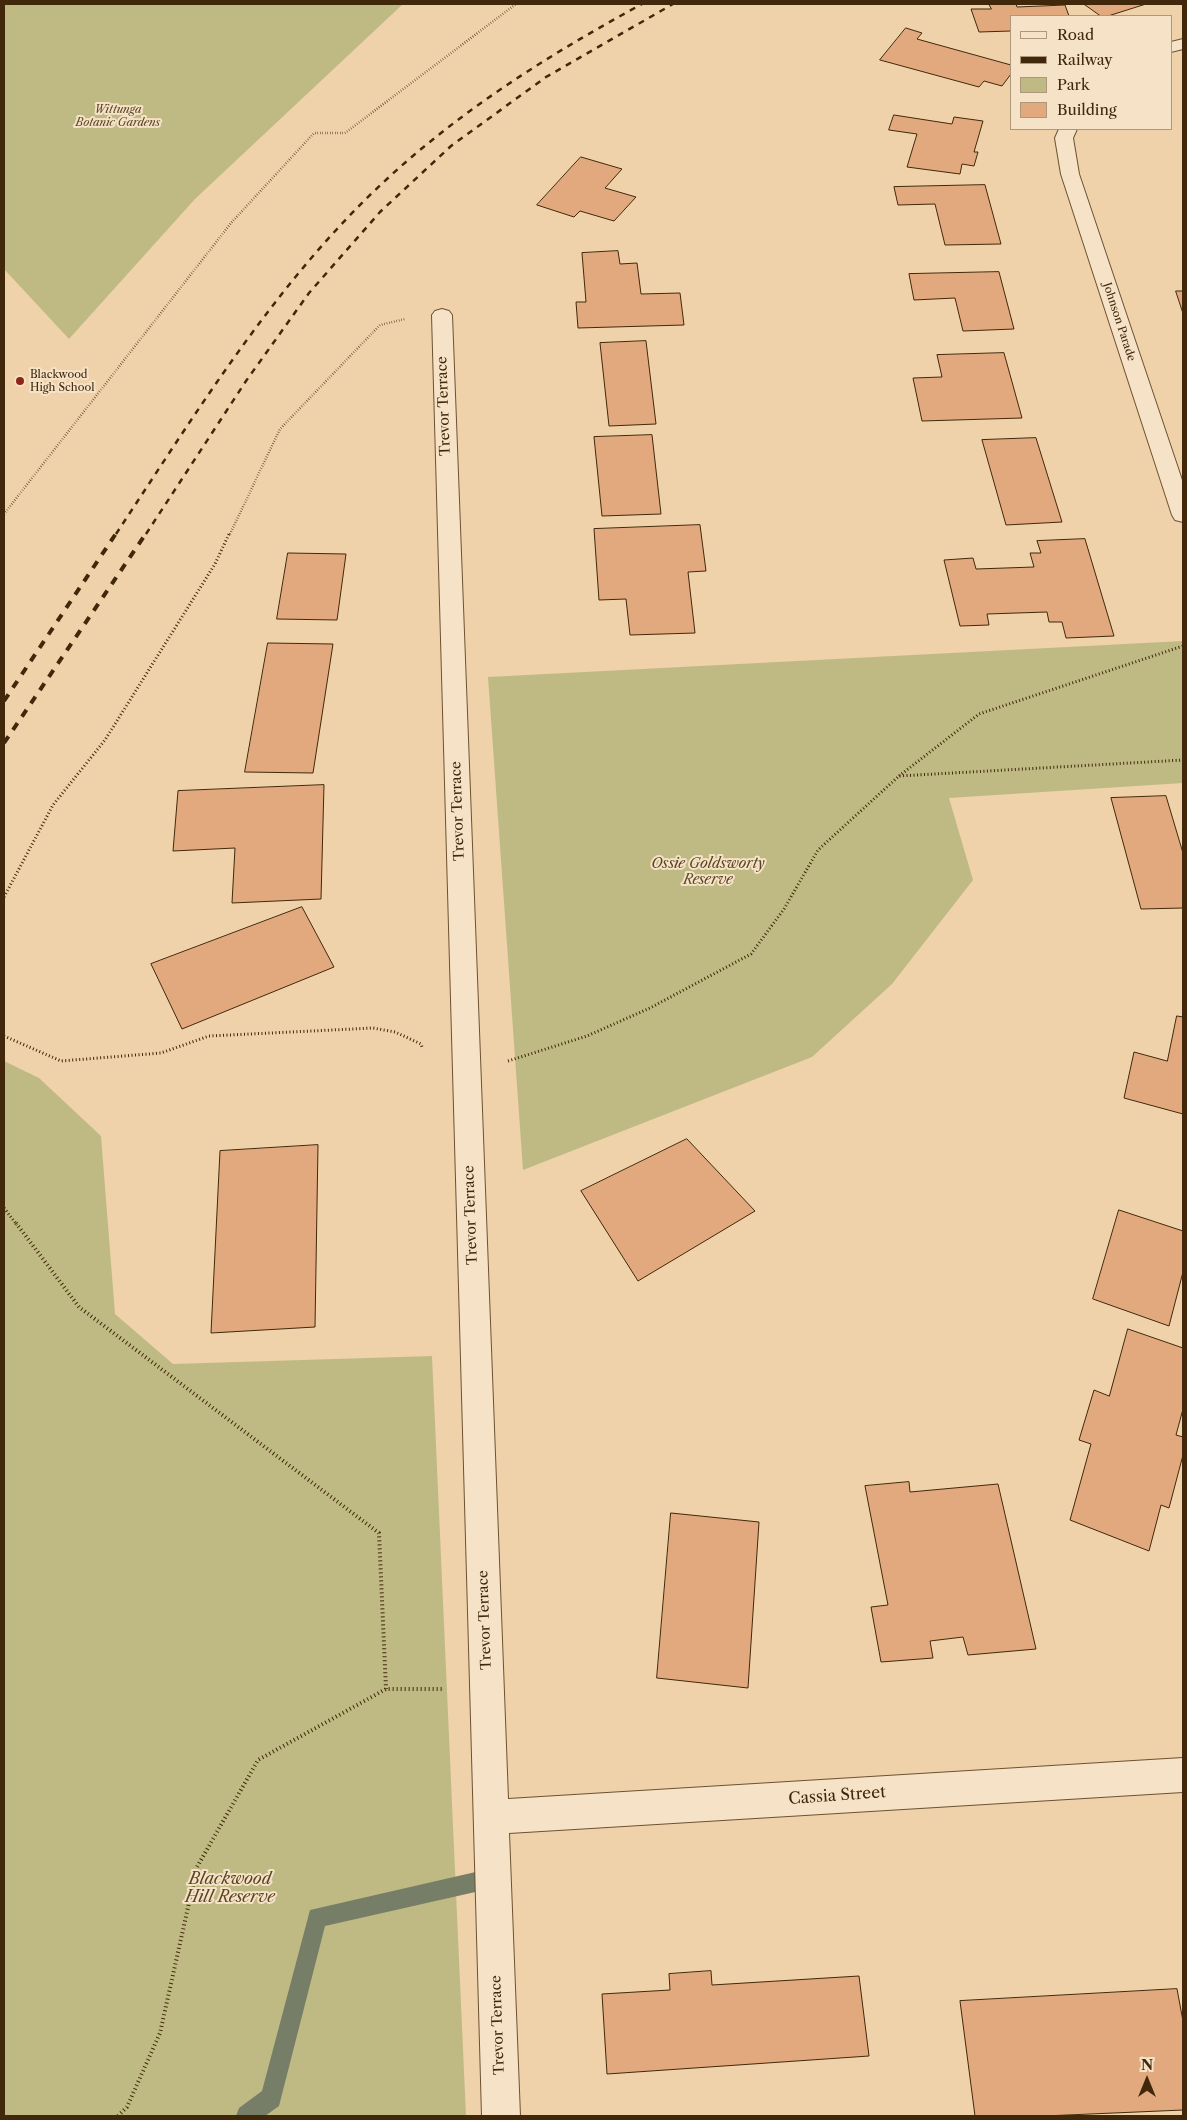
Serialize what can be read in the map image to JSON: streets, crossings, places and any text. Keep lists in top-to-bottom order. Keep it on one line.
{"streets":{"street":["Johnson Parade","Trevor Terrace","Cassia Street"]},"crossings":[["Trevor Terrace","Cassia Street"]],"parks":["Wittunga Botanic Gardens","Ossie Goldsworty Reserve","Blackwood Hill Reserve"],"places":["Blackwood High School"],"legend":["Road","Railway","Park","Building"],"north":"top"}
